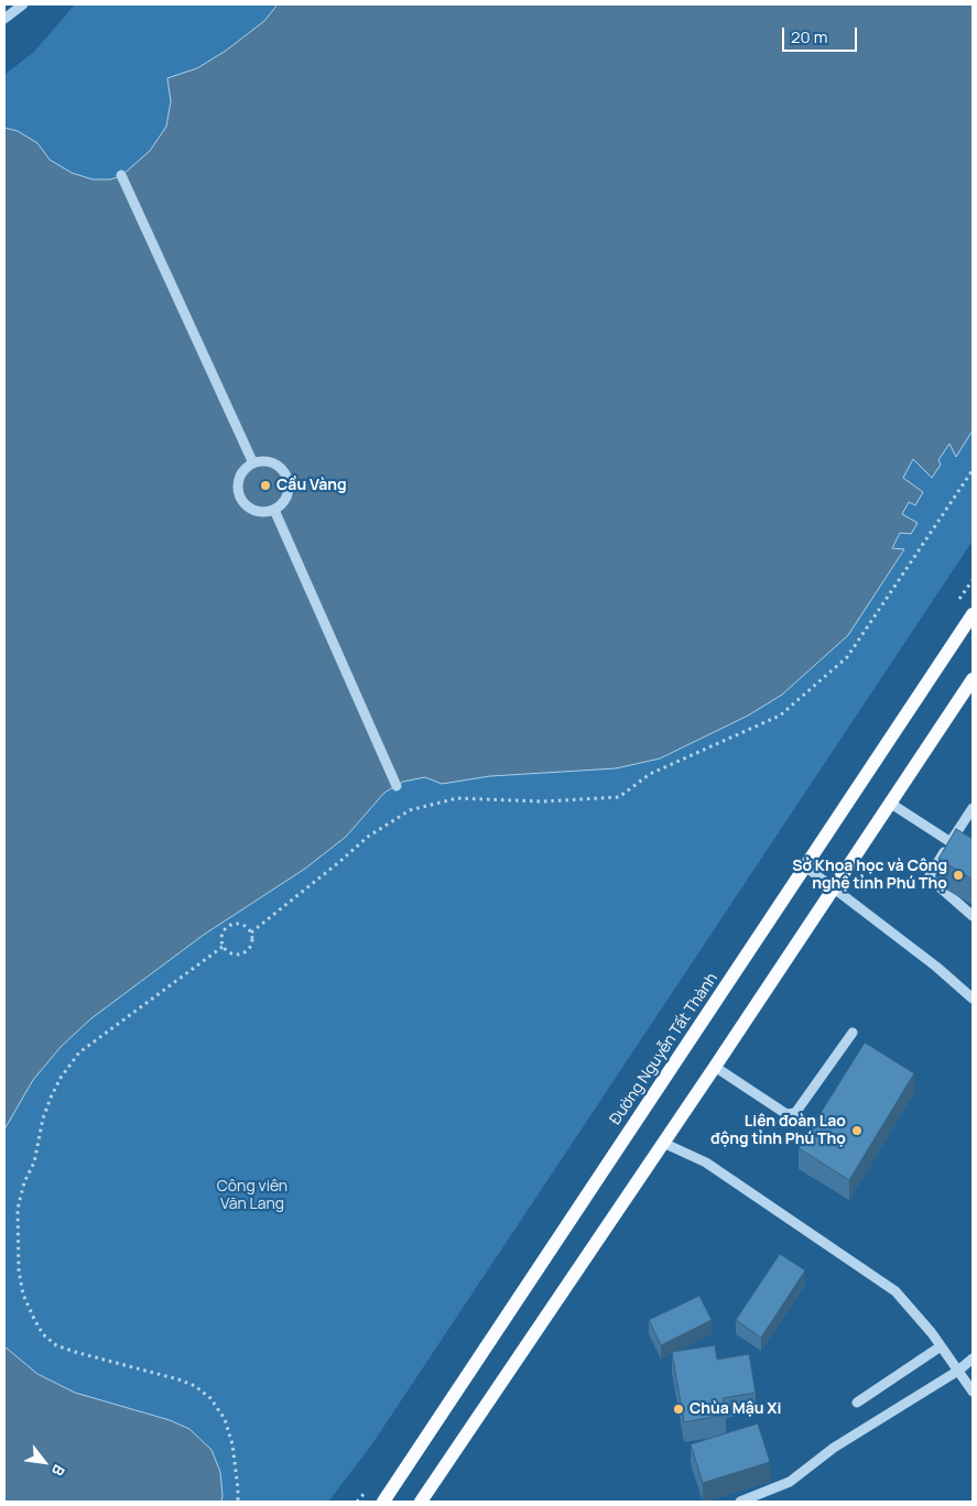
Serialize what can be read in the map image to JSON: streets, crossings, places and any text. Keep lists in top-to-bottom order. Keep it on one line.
{"streets":{"main road":["Đường Nguyễn Tất Thành"]},"parks":["Công viên Văn Lang"],"places":["Cầu Vàng","Sở Khoa học và Công nghệ tỉnh Phú Thọ","Liên đoàn Lao động tỉnh Phú Thọ","Chùa Mậu Xi"],"scale_bar":"20 m","north":"bottom right"}
